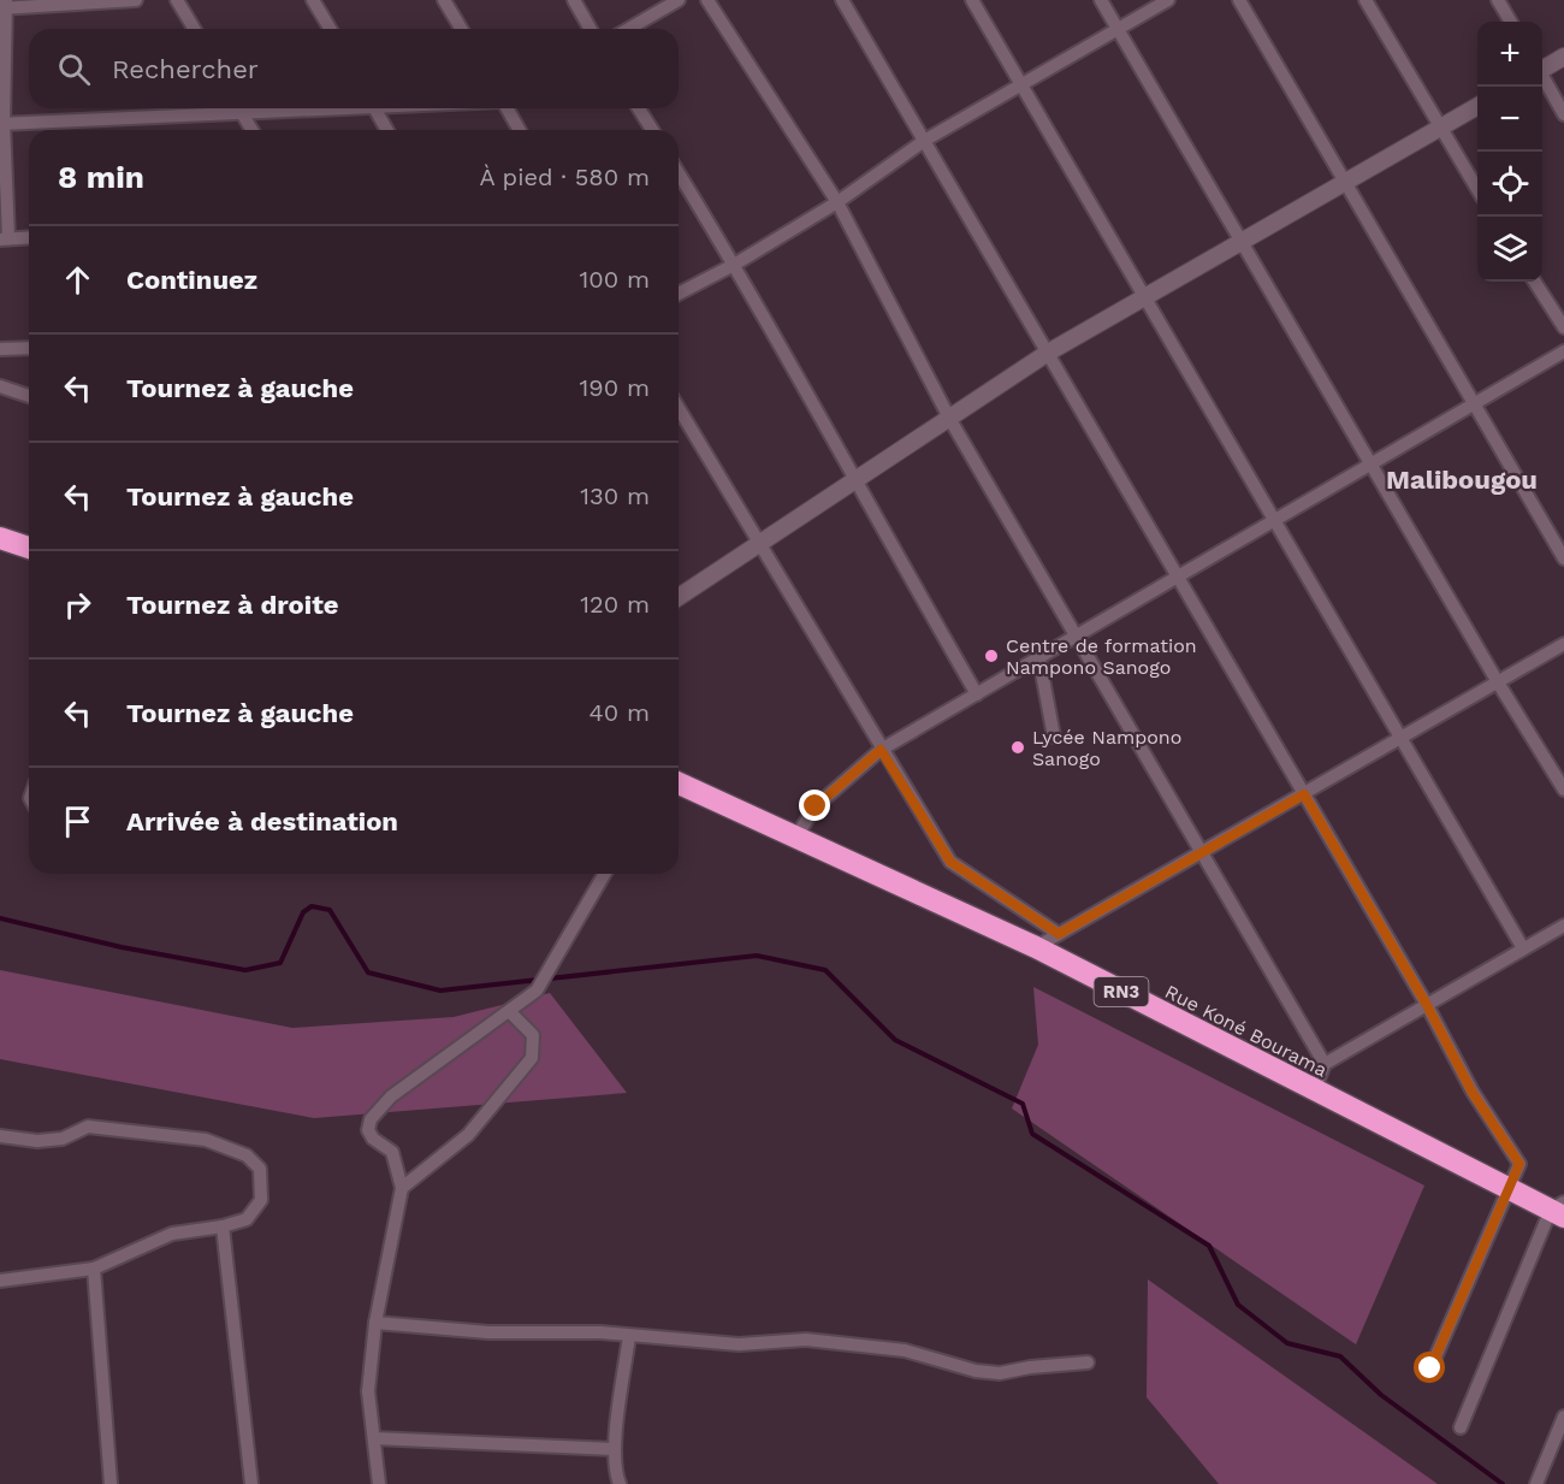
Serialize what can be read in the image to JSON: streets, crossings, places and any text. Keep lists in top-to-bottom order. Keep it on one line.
{"streets":{"highway":["RN3","Rue Koné Bourama"]},"districts":["Malibougou"],"places":["Centre de formation Nampono Sanogo","Lycée Nampono Sanogo"],"page":{"map_buttons":["+","−"],"search":"Rechercher","heading":["8 min","À pied · 580 m"],"list":[["Continuez","100 m"],["Tournez à gauche","190 m"],["Tournez à gauche","130 m"],["Tournez à droite","120 m"],["Tournez à gauche","40 m"],"Arrivée à destination"]}}
